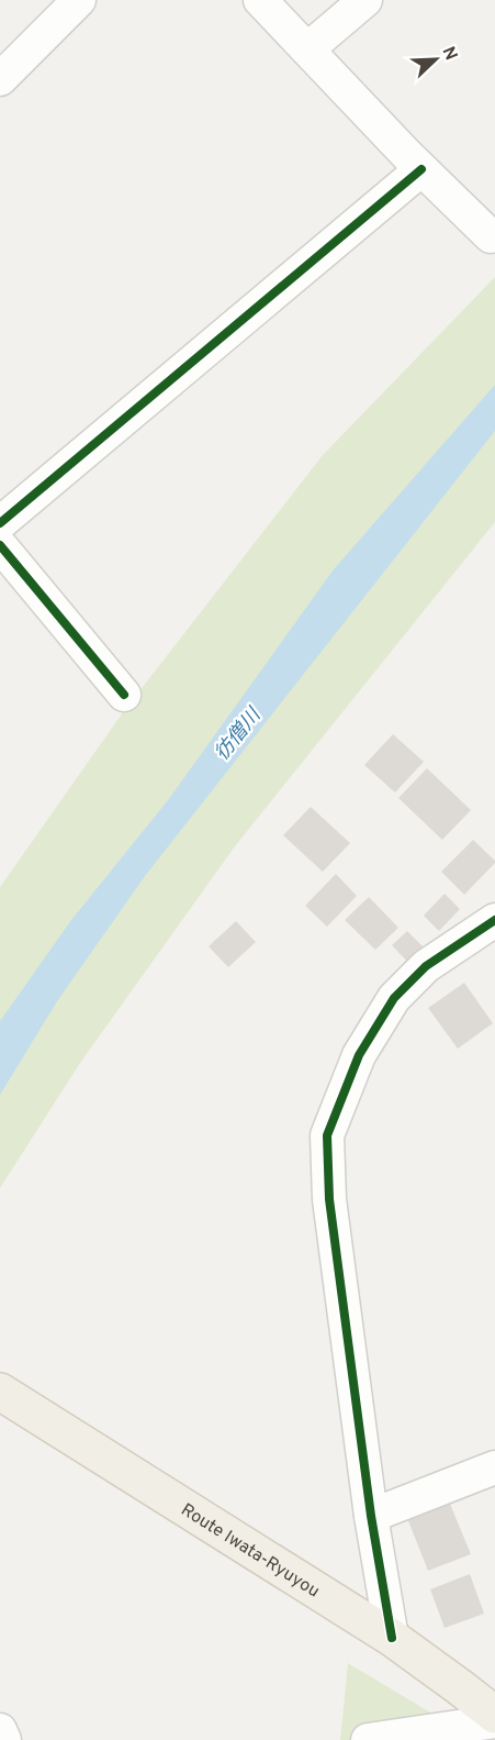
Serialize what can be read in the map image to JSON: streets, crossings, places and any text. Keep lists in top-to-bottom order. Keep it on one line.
{"streets":{"main road":["Route Iwata-Ryuyou"]},"water":["彷僧川"],"north":"top right"}
